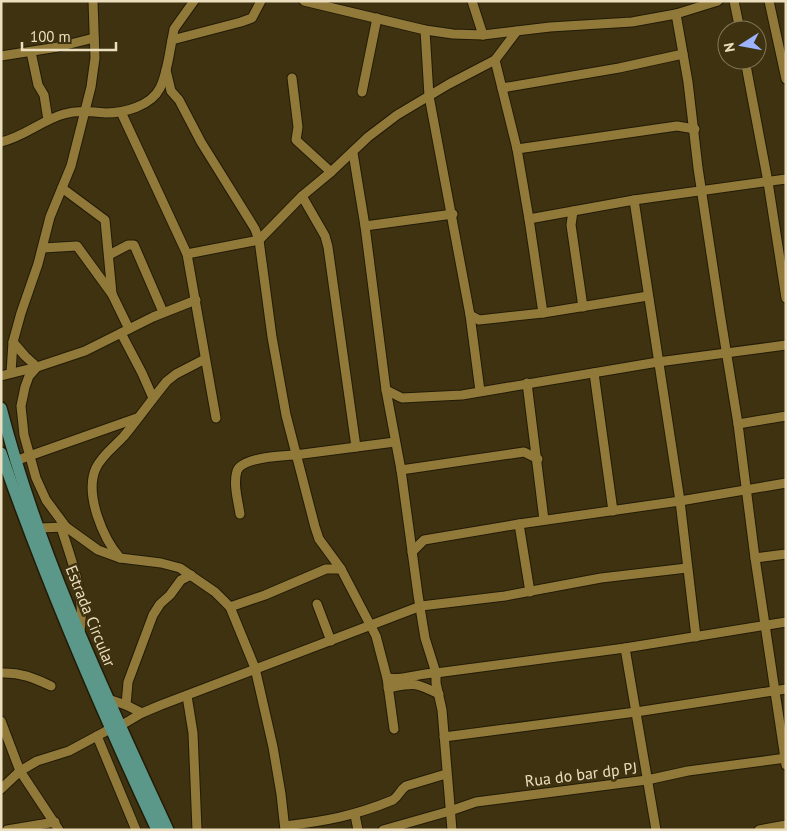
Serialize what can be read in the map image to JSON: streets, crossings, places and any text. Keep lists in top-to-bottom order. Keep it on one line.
{"streets":{"main road":["Estrada Circular"],"street":["Rua do bar dp PJ"]},"scale_bar":"100 m","north":"left"}
